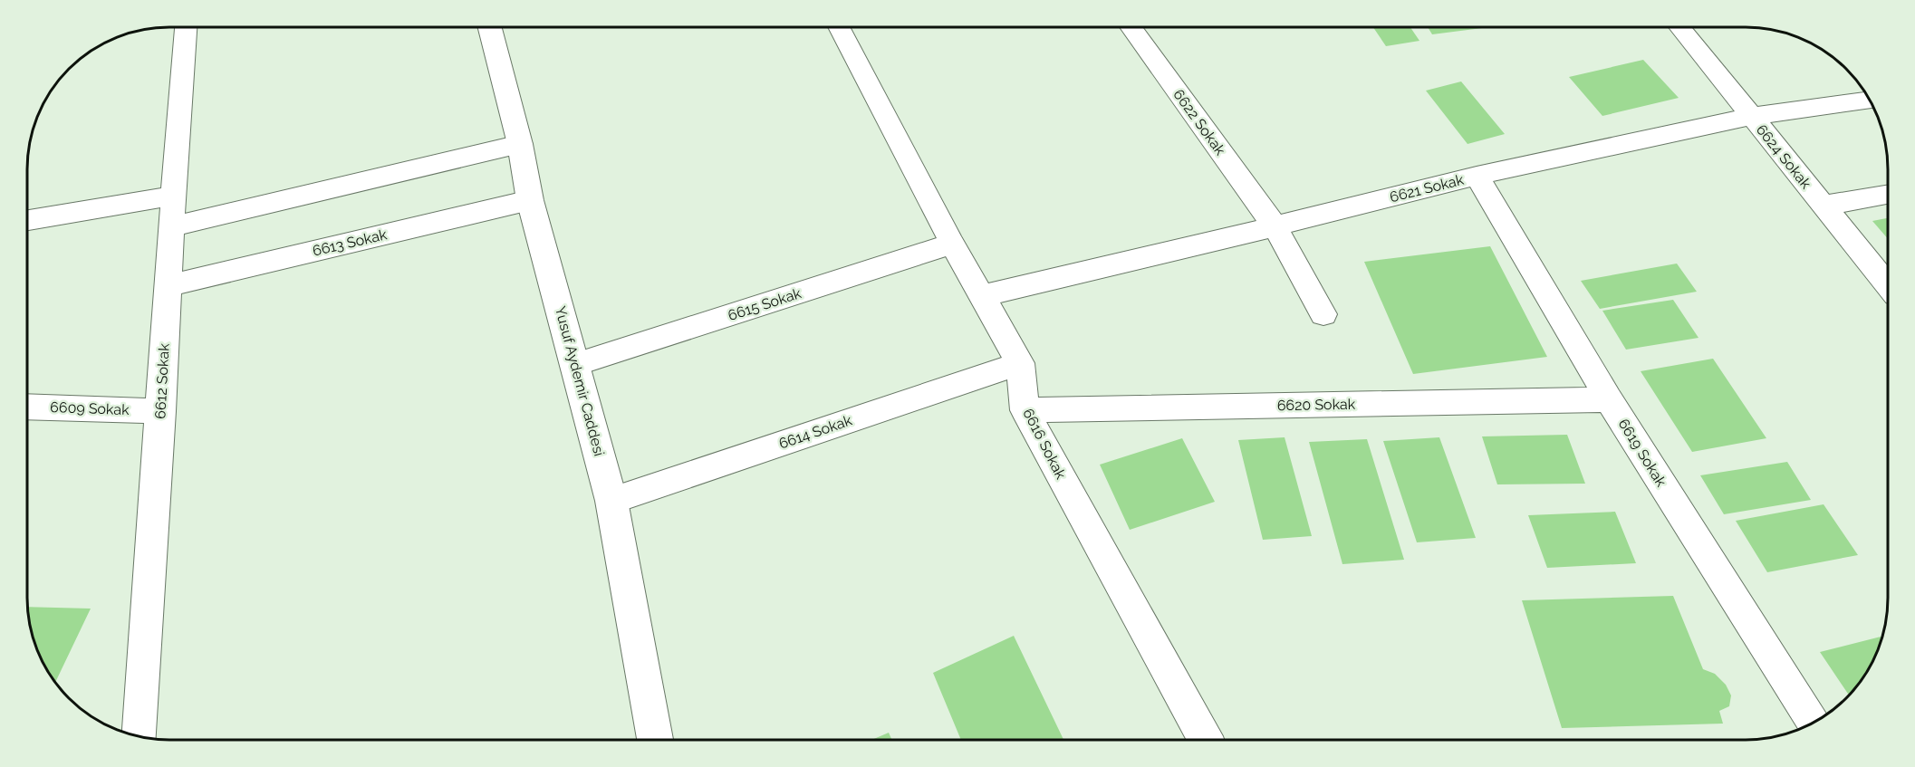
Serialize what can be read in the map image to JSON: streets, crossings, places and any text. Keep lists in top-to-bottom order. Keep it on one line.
{"streets":{"street":["6622 Sokak","6624 Sokak","6621 Sokak","6613 Sokak","6615 Sokak","6612 Sokak","Yusuf Aydemir Caddesi","6620 Sokak","6609 Sokak","6614 Sokak","6616 Sokak","6619 Sokak"]},"crossings":[["6622 Sokak","6621 Sokak"],["6624 Sokak","6621 Sokak"],["6621 Sokak","6616 Sokak"],["6621 Sokak","6619 Sokak"],["6613 Sokak","6612 Sokak"],["6613 Sokak","Yusuf Aydemir Caddesi"],["6615 Sokak","Yusuf Aydemir Caddesi"],["6615 Sokak","6616 Sokak"],["6612 Sokak","6609 Sokak"],["Yusuf Aydemir Caddesi","6614 Sokak"],["6620 Sokak","6616 Sokak"],["6620 Sokak","6619 Sokak"],["6614 Sokak","6616 Sokak"]]}
